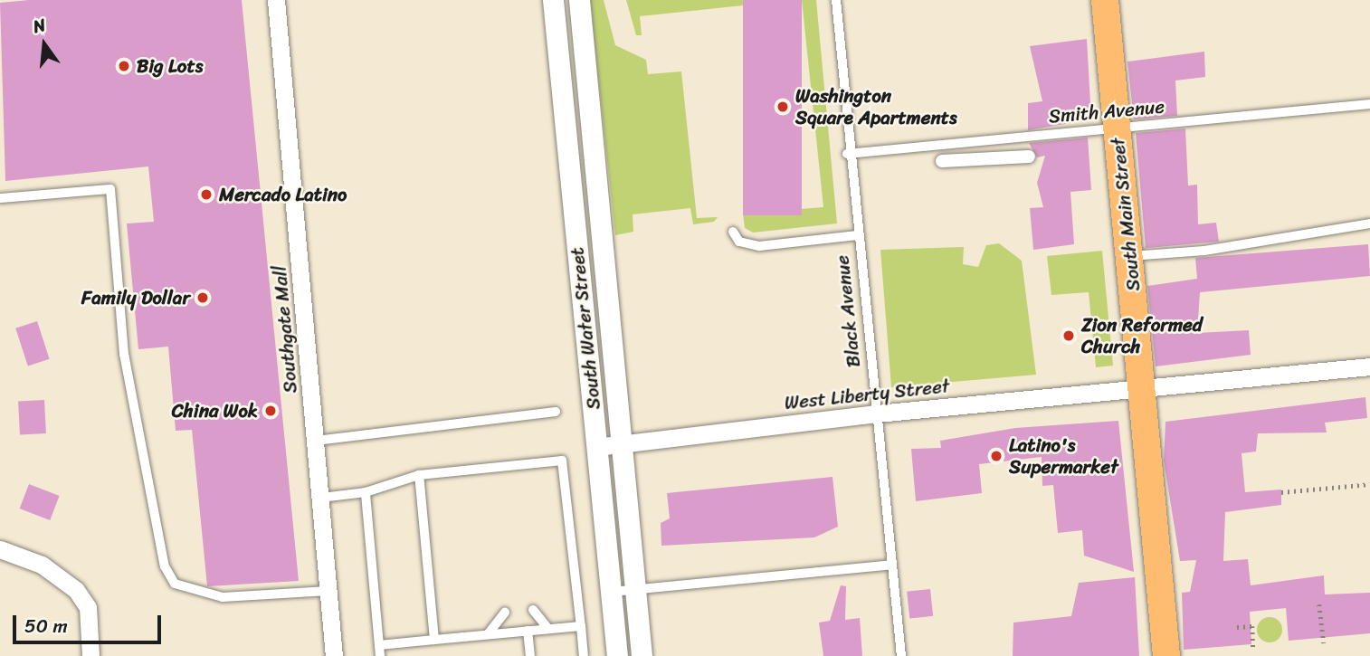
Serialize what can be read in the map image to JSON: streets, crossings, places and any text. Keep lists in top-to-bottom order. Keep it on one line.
{"streets":{"main road":["South Main Street"],"street":["South Water Street","Southgate Mall","West Liberty Street"],"lane":["Smith Avenue","Black Avenue"]},"crossings":[["Smith Avenue","South Main Street"],["Smith Avenue","Black Avenue"],["South Main Street","West Liberty Street"],["Black Avenue","West Liberty Street"],["South Water Street","West Liberty Street"]],"places":["Big Lots","Washington Square Apartments","Mercado Latino","Family Dollar","Zion Reformed Church","China Wok","Latino's Supermarket"],"scale_bar":"50 m","north":"top"}
